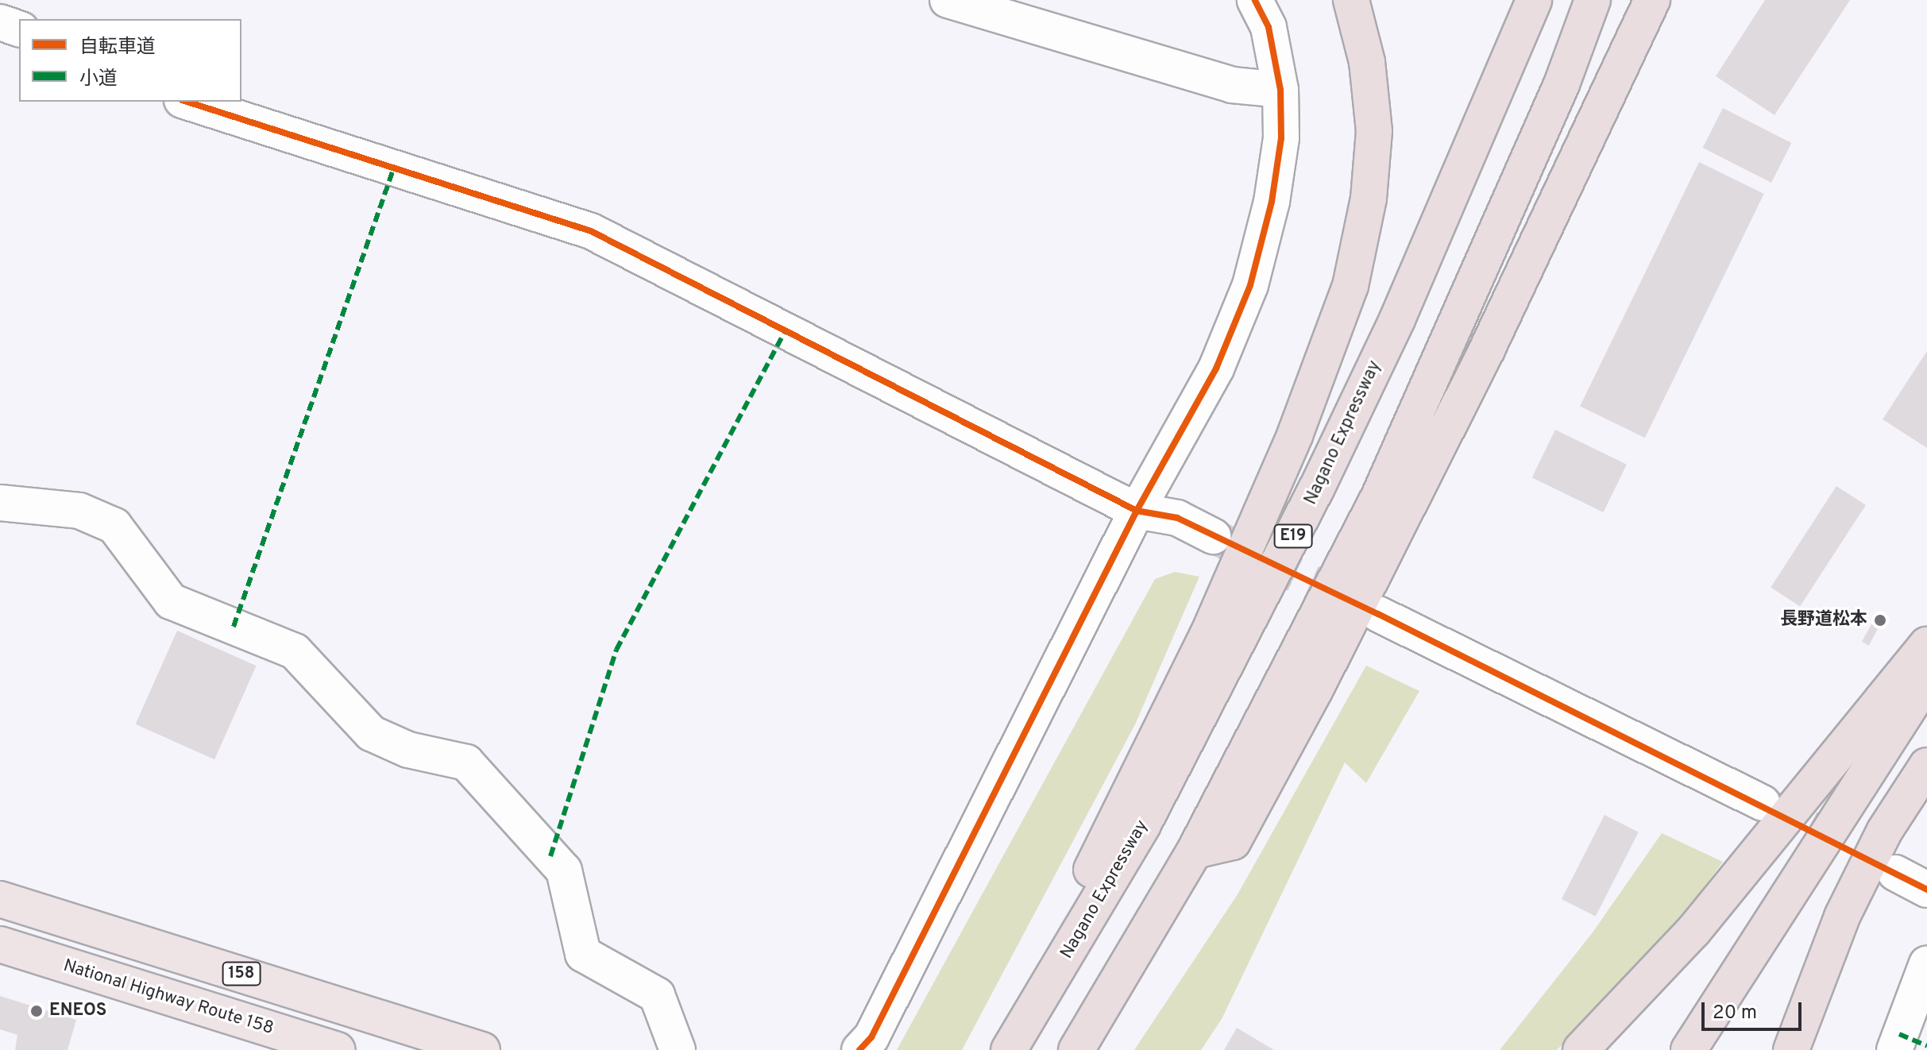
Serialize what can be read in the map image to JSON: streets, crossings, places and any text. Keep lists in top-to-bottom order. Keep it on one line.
{"streets":{"highway":["Nagano Expressway","E19","158","National Highway Route 158"]},"places":["長野道松本","ENEOS"],"legend":["自転車道","小道"],"scale_bar":"20 m"}
